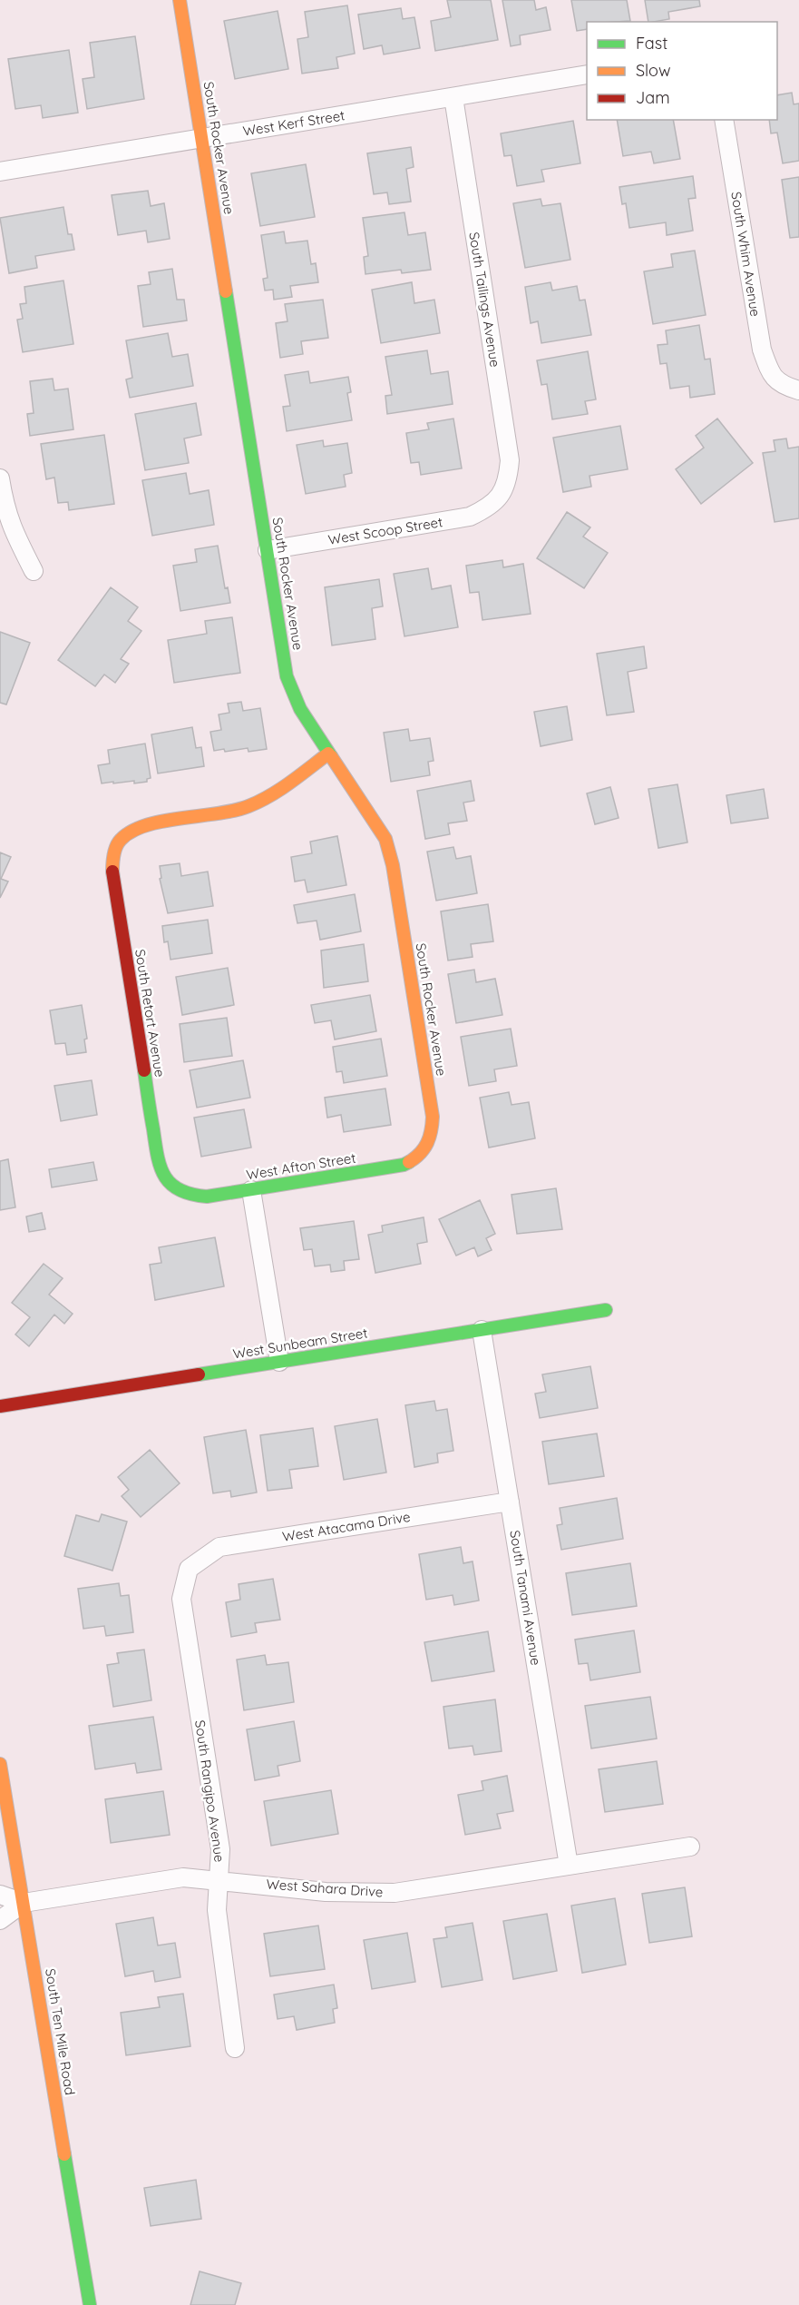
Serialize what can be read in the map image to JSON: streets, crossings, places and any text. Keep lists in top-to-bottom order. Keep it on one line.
{"streets":{"street":["West Kerf Street","South Rocker Avenue","South Whim Avenue","South Tailings Avenue","West Scoop Street","South Retort Avenue","West Afton Street","West Sunbeam Street","West Atacama Drive","South Tanami Avenue","South Rangipo Avenue","West Sahara Drive","South Ten Mile Road"]},"crossings":[["West Kerf Street","South Rocker Avenue"],["West Kerf Street","South Tailings Avenue"],["South Rocker Avenue","West Scoop Street"],["South Rocker Avenue","South Retort Avenue"],["South Rocker Avenue","West Afton Street"],["South Tailings Avenue","West Scoop Street"],["South Retort Avenue","West Afton Street"],["West Sunbeam Street","South Tanami Avenue"],["West Atacama Drive","South Tanami Avenue"],["West Atacama Drive","South Rangipo Avenue"],["South Tanami Avenue","West Sahara Drive"],["South Rangipo Avenue","West Sahara Drive"],["West Sahara Drive","South Ten Mile Road"]],"legend":["Fast","Slow","Jam"]}
